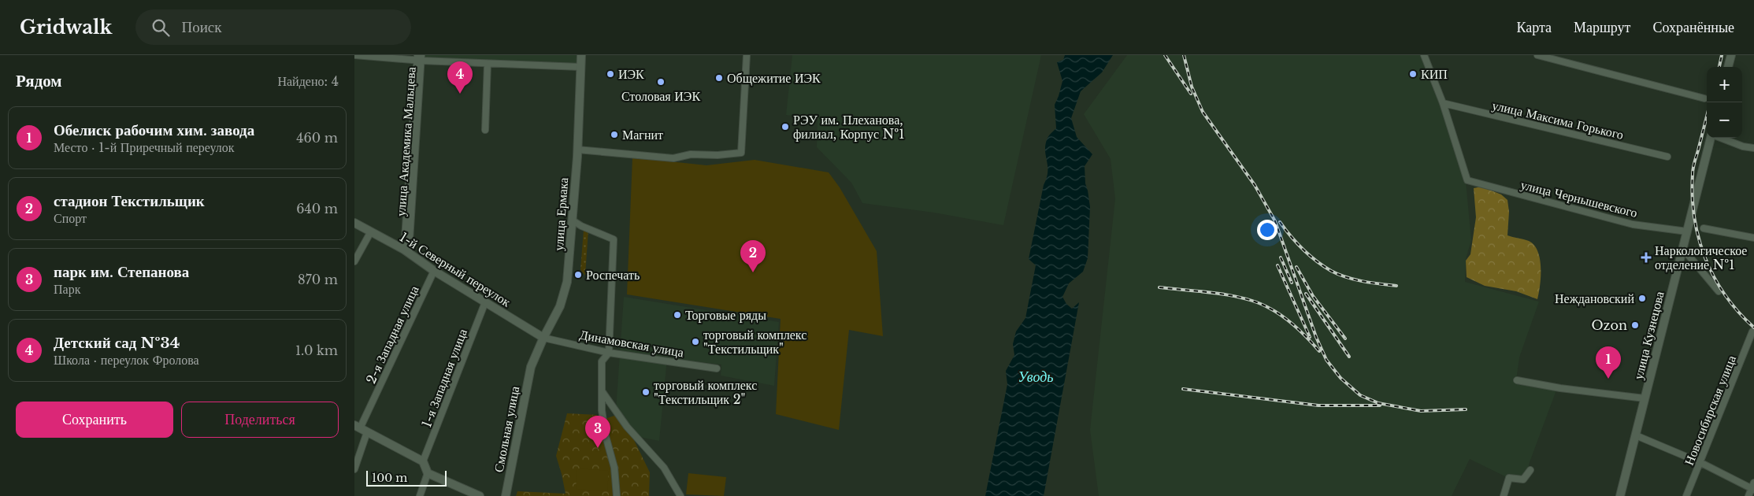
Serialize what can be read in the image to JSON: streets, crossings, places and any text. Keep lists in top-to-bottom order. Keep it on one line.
{"streets":{"main road":["улица Ермака","1-й Северный переулок","улица Кузнецова","Смольная улица"],"street":["улица Максима Горького","улица Академика Мальцева","улица Чернышевского","2-я Западная улица","Динамовская улица","1-я Западная улица","Новосибирская улица"]},"crossings":[["улица Максима Горького","улица Чернышевского"],["улица Академика Мальцева","1-й Северный переулок"],["улица Чернышевского","улица Кузнецова"],["улица Ермака","1-й Северный переулок"],["улица Ермака","Динамовская улица"],["улица Ермака","Смольная улица"],["1-й Северный переулок","2-я Западная улица"],["1-й Северный переулок","Динамовская улица"],["1-й Северный переулок","1-я Западная улица"]],"water":["Уводь"],"places":{"other":["ИЭК","КИП","Общежитие ИЭК","Столовая ИЭК","РЭУ им. Плеханова, филиал, Корпус №1","Магнит","Роспечать","Неждановский","Торговые ряды","Ozon","торговый комплекс \"Текстильщик\"","торговый комплекс \"Текстильщик 2\""],"health":["Наркологическое отделение №1"]},"scale_bar":"100 m","page":{"header":"Gridwalk","search":"Поиск","nav":["Карта","Маршрут","Сохранённые"],"heading":["Рядом","Найдено: 4"],"pins":["4","2","1","3"],"map_buttons":["+","−"],"list":[{"mark":"1","name":"Обелиск рабочим хим. завода","note":"Место · 1-й Приречный переулок","value":"460 m"},{"mark":"2","name":"стадион Текстильщик","note":"Спорт","value":"640 m"},{"mark":"3","name":"парк им. Степанова","note":"Парк","value":"870 m"},{"mark":"4","name":"Детский сад №34","note":"Школа · переулок Фролова","value":"1.0 km"}],"buttons":["Сохранить","Поделиться"],"scale":"100 m"}}
